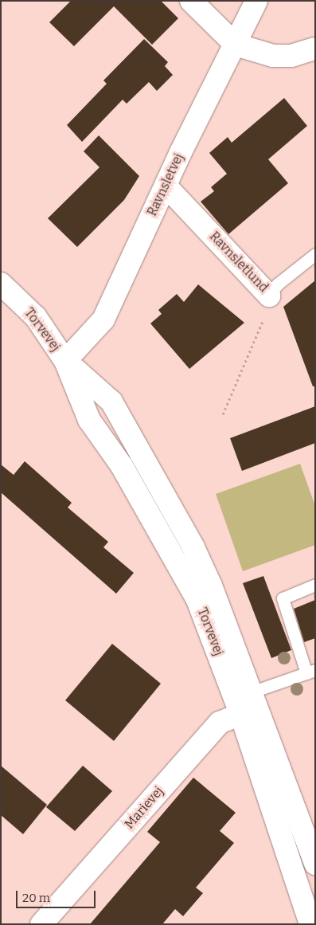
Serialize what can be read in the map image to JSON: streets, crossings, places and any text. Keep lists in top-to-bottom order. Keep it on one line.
{"streets":{"street":["Ravnsletvej","Ravnsletlund","Torvevej","Marievej"]},"crossings":[["Ravnsletvej","Ravnsletlund"],["Ravnsletvej","Torvevej"],["Torvevej","Marievej"]],"scale_bar":"20 m"}
